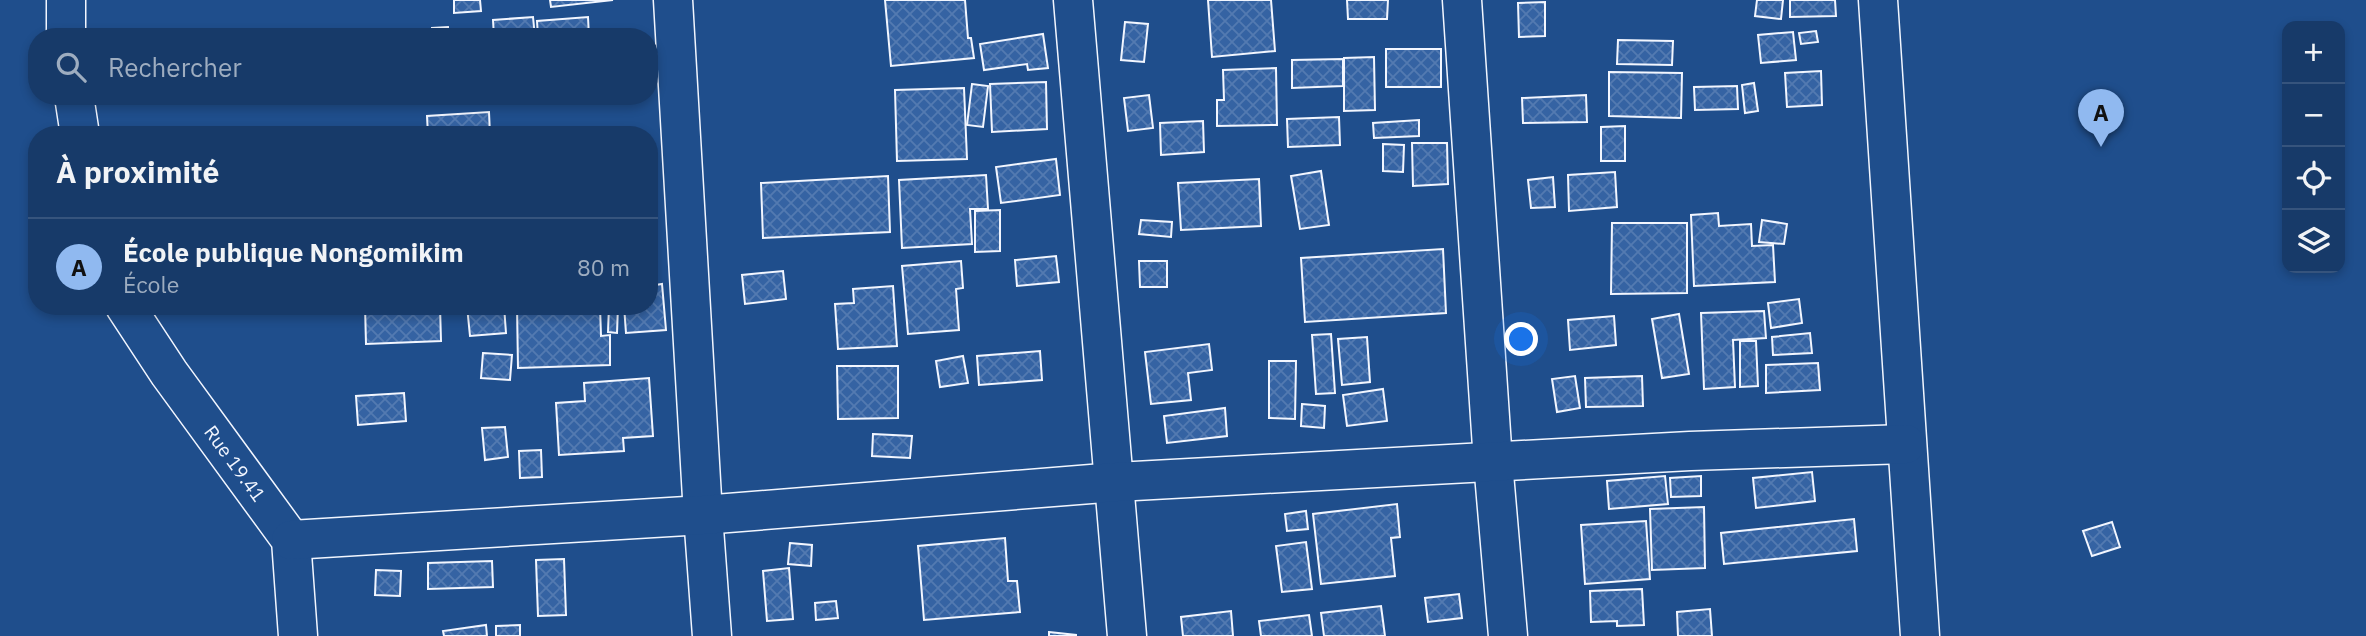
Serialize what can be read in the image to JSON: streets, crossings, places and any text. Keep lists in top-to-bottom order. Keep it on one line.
{"streets":{"street":["Rue 19.41"]},"page":{"map_buttons":["+","−"],"search":"Rechercher","pins":"A","heading":"À proximité","list":[{"mark":"A","name":"École publique Nongomikim","note":"École","value":"80 m"}]}}
